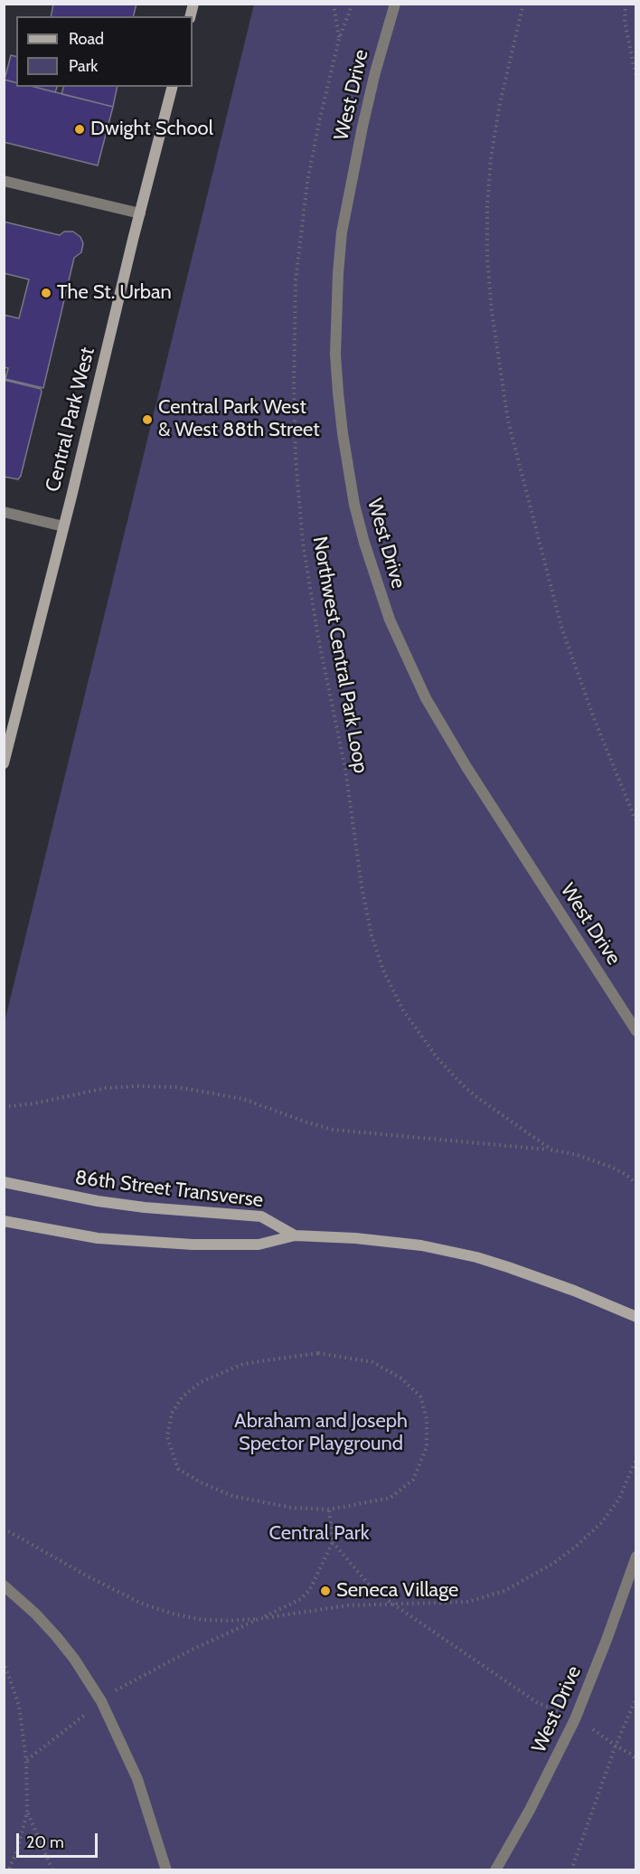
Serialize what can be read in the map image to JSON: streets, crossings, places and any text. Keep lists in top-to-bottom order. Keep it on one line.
{"streets":{"main road":["Central Park West","86th Street Transverse"],"street":["West Drive"],"path":["Northwest Central Park Loop"]},"parks":["Abraham and Joseph Spector Playground","Central Park"],"places":["Dwight School","The St. Urban","Central Park West & West 88th Street","Seneca Village"],"legend":["Road","Park"],"scale_bar":"20 m"}
